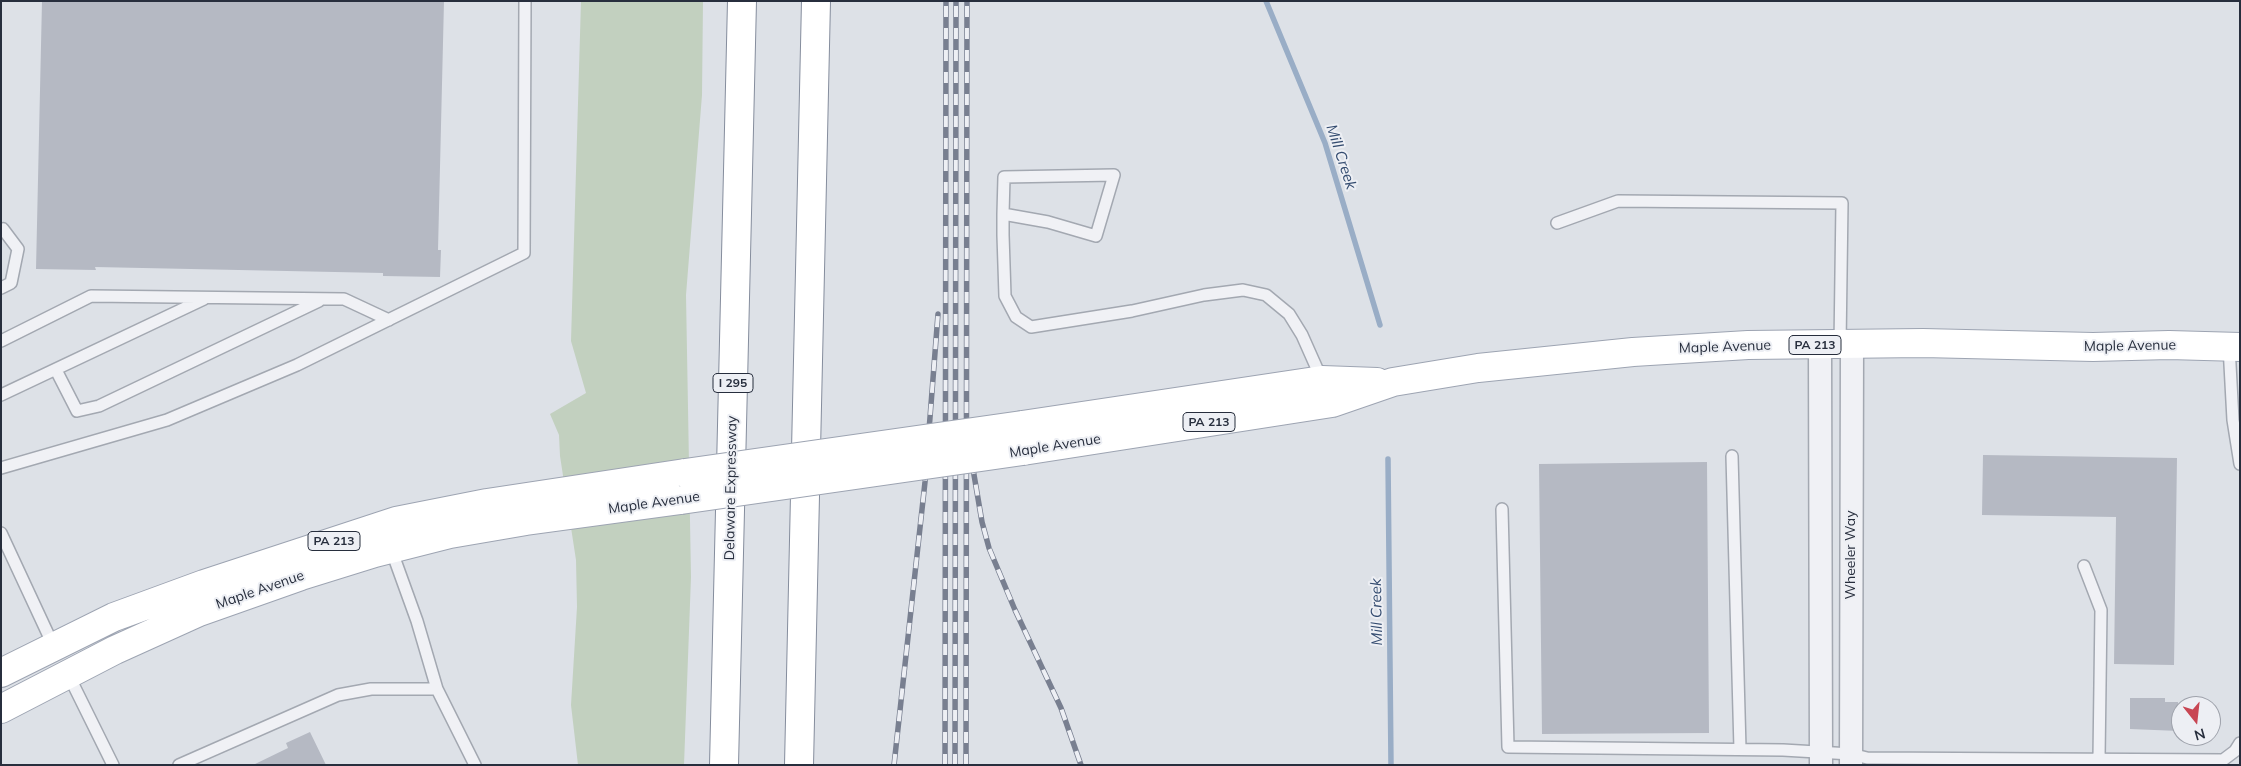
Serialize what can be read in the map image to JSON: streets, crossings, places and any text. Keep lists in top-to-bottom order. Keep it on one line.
{"streets":{"main road":["PA 213","Maple Avenue","I 295","Delaware Expressway"],"street":["Wheeler Way"]},"crossings":[["Maple Avenue","Wheeler Way"]],"water":["Mill Creek"],"north":"bottom"}
